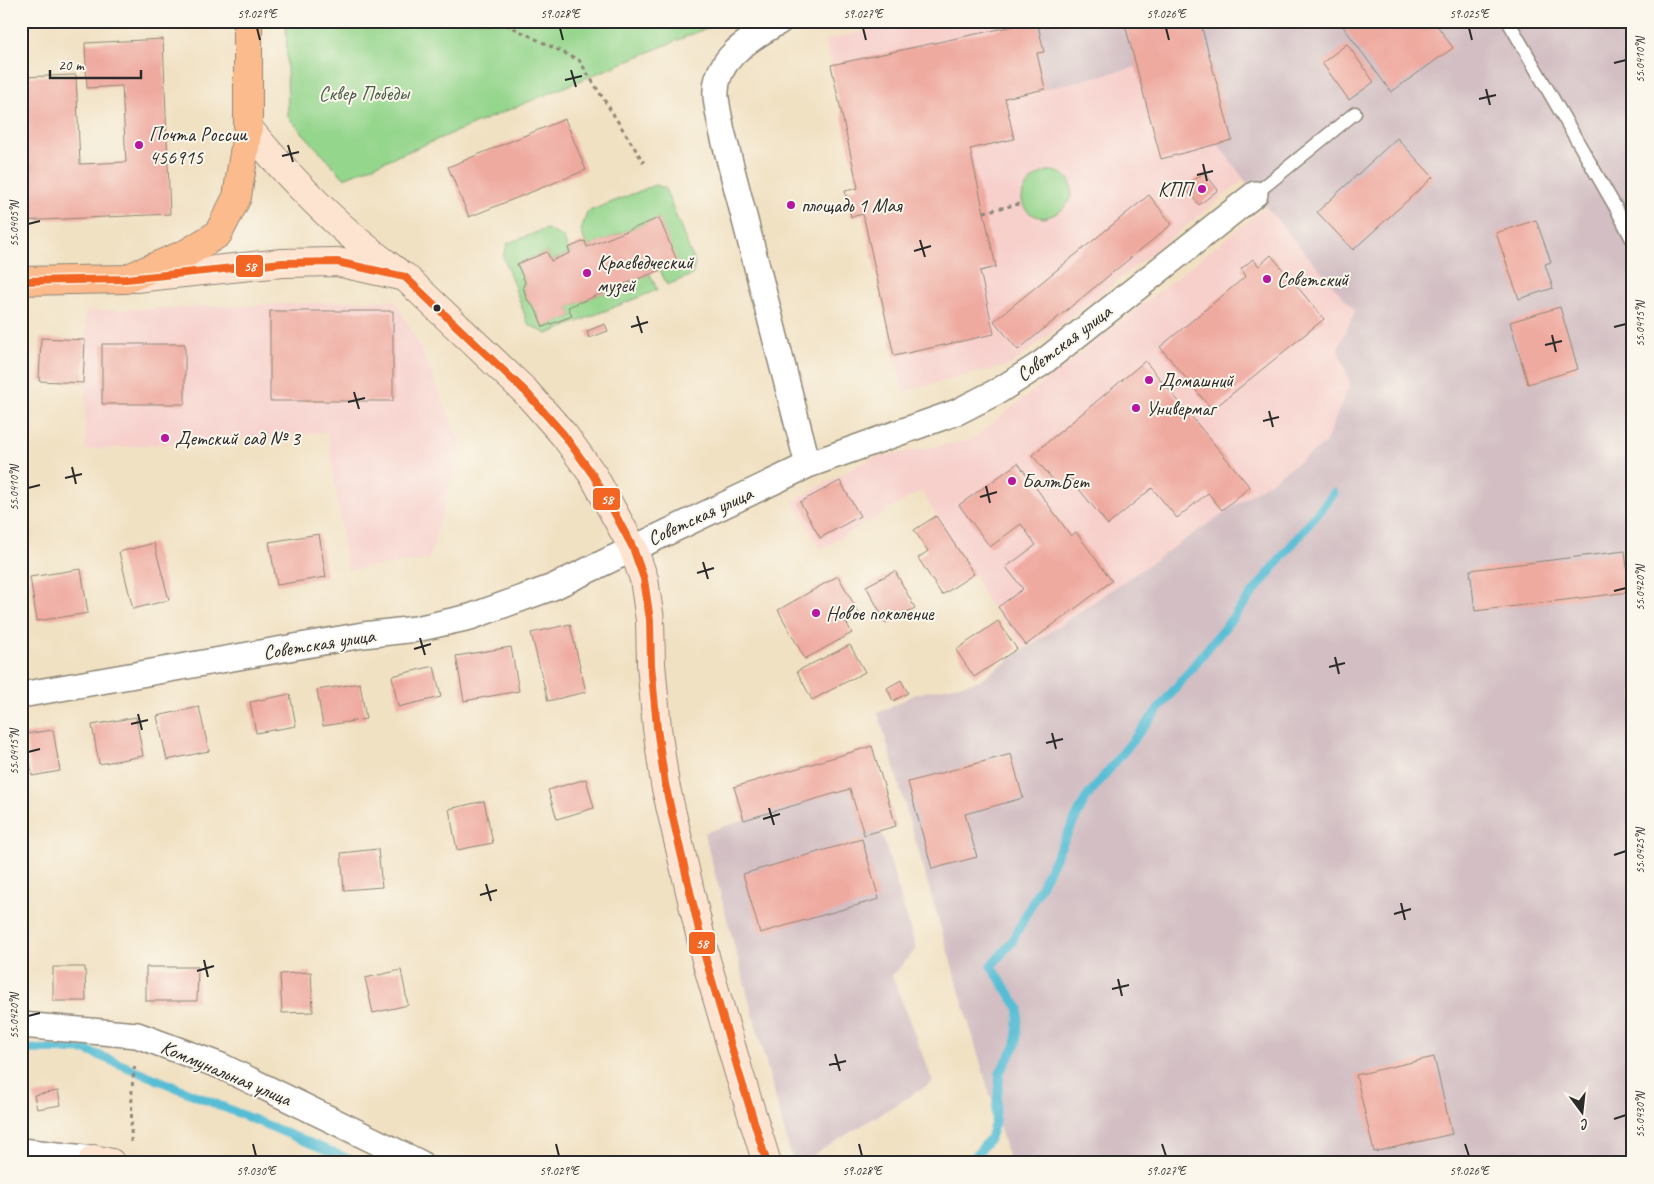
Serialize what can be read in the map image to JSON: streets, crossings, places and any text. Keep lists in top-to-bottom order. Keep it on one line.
{"streets":{"street":["Советская улица","Коммунальная улица"]},"parks":["Сквер Победы"],"places":["Почта России 456915","КПП","площадь 1 Мая","Краеведческий музей","Советский","Домашний","Универмаг","Детский сад № 3","БалтБет","Новое поколение"],"lines":["transit line 58"],"scale_bar":"20 m","north":"bottom","coordinates":["59.029°E","59.028°E","59.027°E","59.026°E","59.025°E","55.0410°N","55.0405°N","55.0415°N","55.0420°N","55.0425°N","55.0430°N","59.030°E"]}
